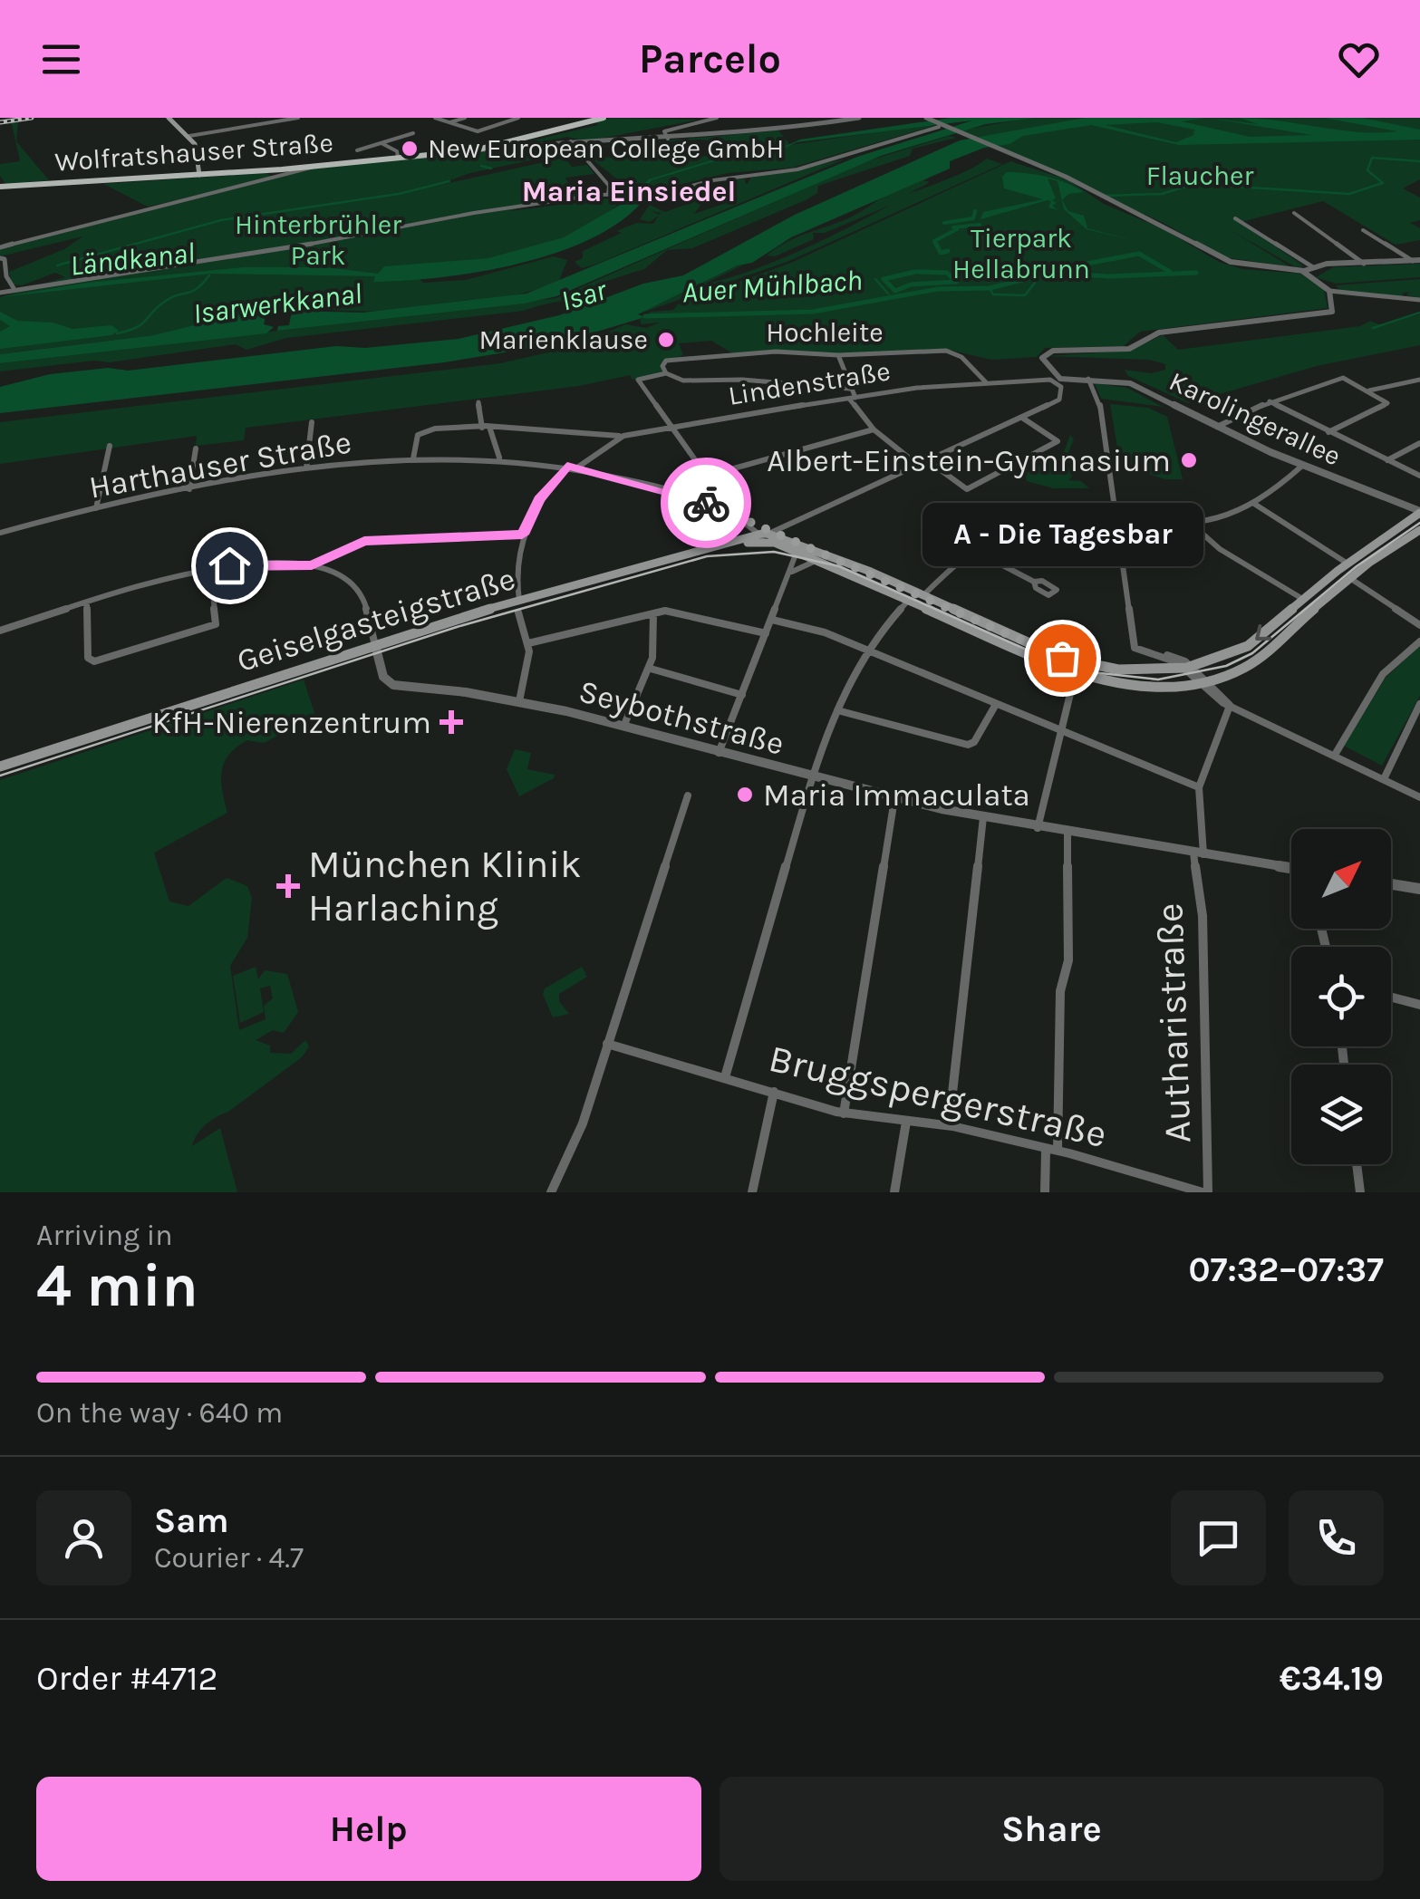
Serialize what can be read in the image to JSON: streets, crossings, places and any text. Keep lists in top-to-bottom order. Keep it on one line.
{"streets":{"main road":["Wolfratshauser Straße","Geiselgasteigstraße"],"street":["Hochleite","Lindenstraße","Karolingerallee","Harthauser Straße","Seybothstraße","Autharistraße","Bruggspergerstraße"]},"crossings":[["Hochleite","Lindenstraße"],["Lindenstraße","Harthauser Straße"],["Harthauser Straße","Geiselgasteigstraße"],["Seybothstraße","Autharistraße"],["Autharistraße","Bruggspergerstraße"]],"districts":["Maria Einsiedel"],"water":["Ländkanal","Auer Mühlbach","Isar","Isarwerkkanal"],"parks":["Flaucher","Hinterbrühler Park","Tierpark Hellabrunn"],"places":{"other":["New European College GmbH","Marienklause","Albert-Einstein-Gymnasium","A - Die Tagesbar","Maria Immaculata"],"health":["KfH-Nierenzentrum","München Klinik Harlaching"]},"north":"top right","page":{"header":"Parcelo","bubble":"A - Die Tagesbar","heading":["4 min","Arriving in","07:32–07:37"],"panel":["Sam","Courier · 4.7","Order #4712","€34.19"],"bar":"On the way · 640 m","buttons":["Help","Share"]}}
